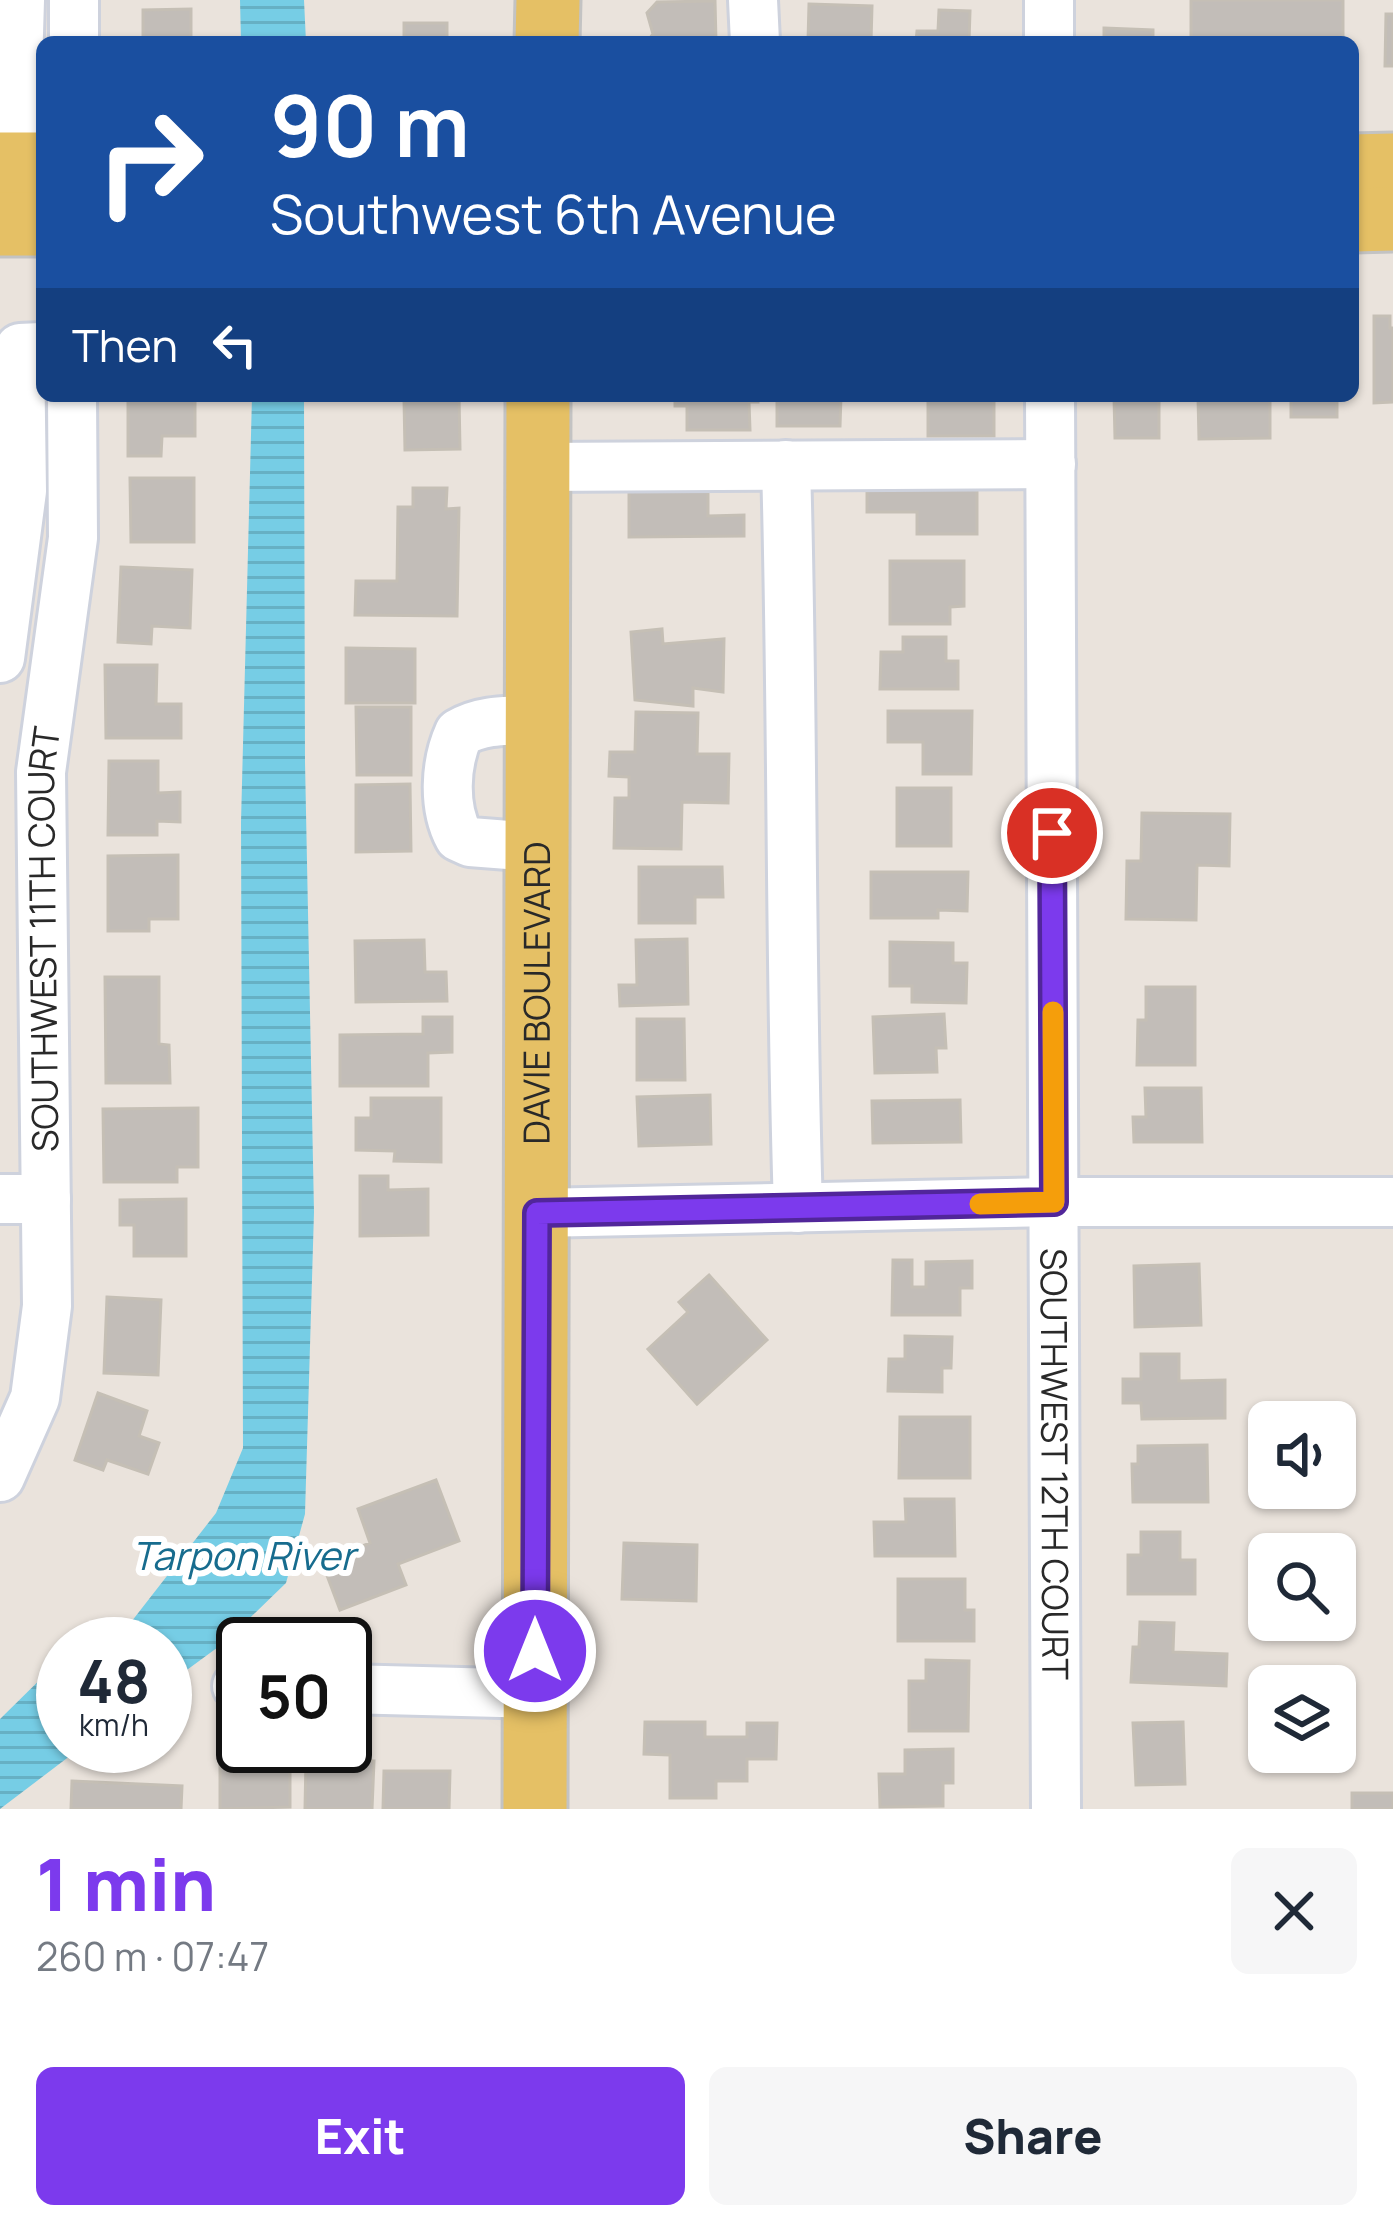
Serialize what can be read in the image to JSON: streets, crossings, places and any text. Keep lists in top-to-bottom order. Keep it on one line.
{"streets":{"main road":["DAVIE BOULEVARD"],"street":["SOUTHWEST 11TH COURT","SOUTHWEST 12TH COURT"]},"water":["Tarpon River"],"page":{"turn":["90 m","Southwest 6th Avenue"],"then":"Then","speed":"48 km/h","limit":"50","heading":["1 min","260 m · 07:47"],"buttons":["Exit","Share"]}}
